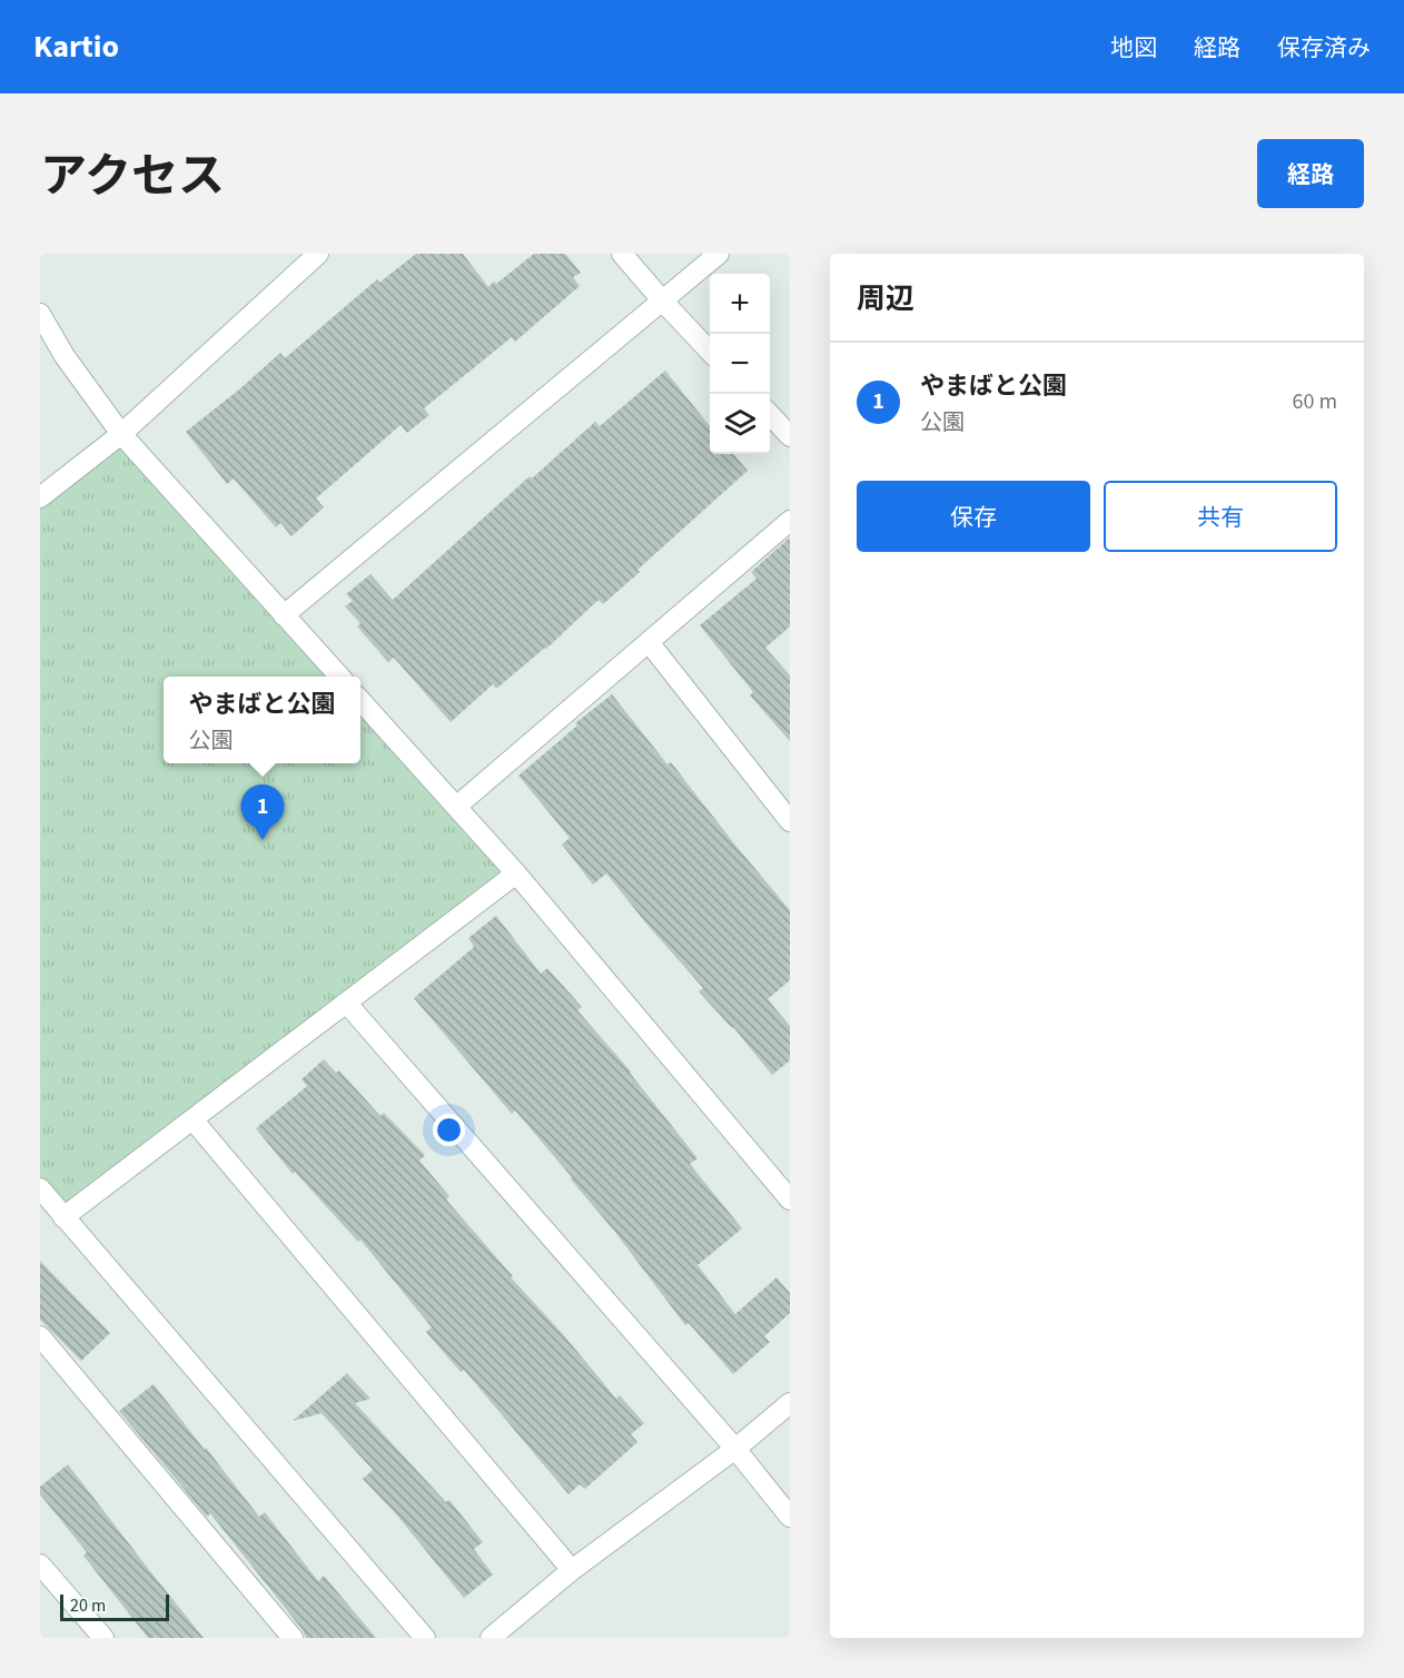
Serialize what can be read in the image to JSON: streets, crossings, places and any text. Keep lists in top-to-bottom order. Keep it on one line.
{"scale_bar":"20 m","page":{"header":"Kartio","nav":["地図","経路","保存済み"],"title":"アクセス","buttons":["経路",["保存","共有"]],"heading":"周辺","map_buttons":["+","−"],"list":[{"mark":"1","name":"やまばと公園","note":"公園","value":"60 m"}],"popup":["やまばと公園","公園"],"pins":"1","scale":"20 m"}}
